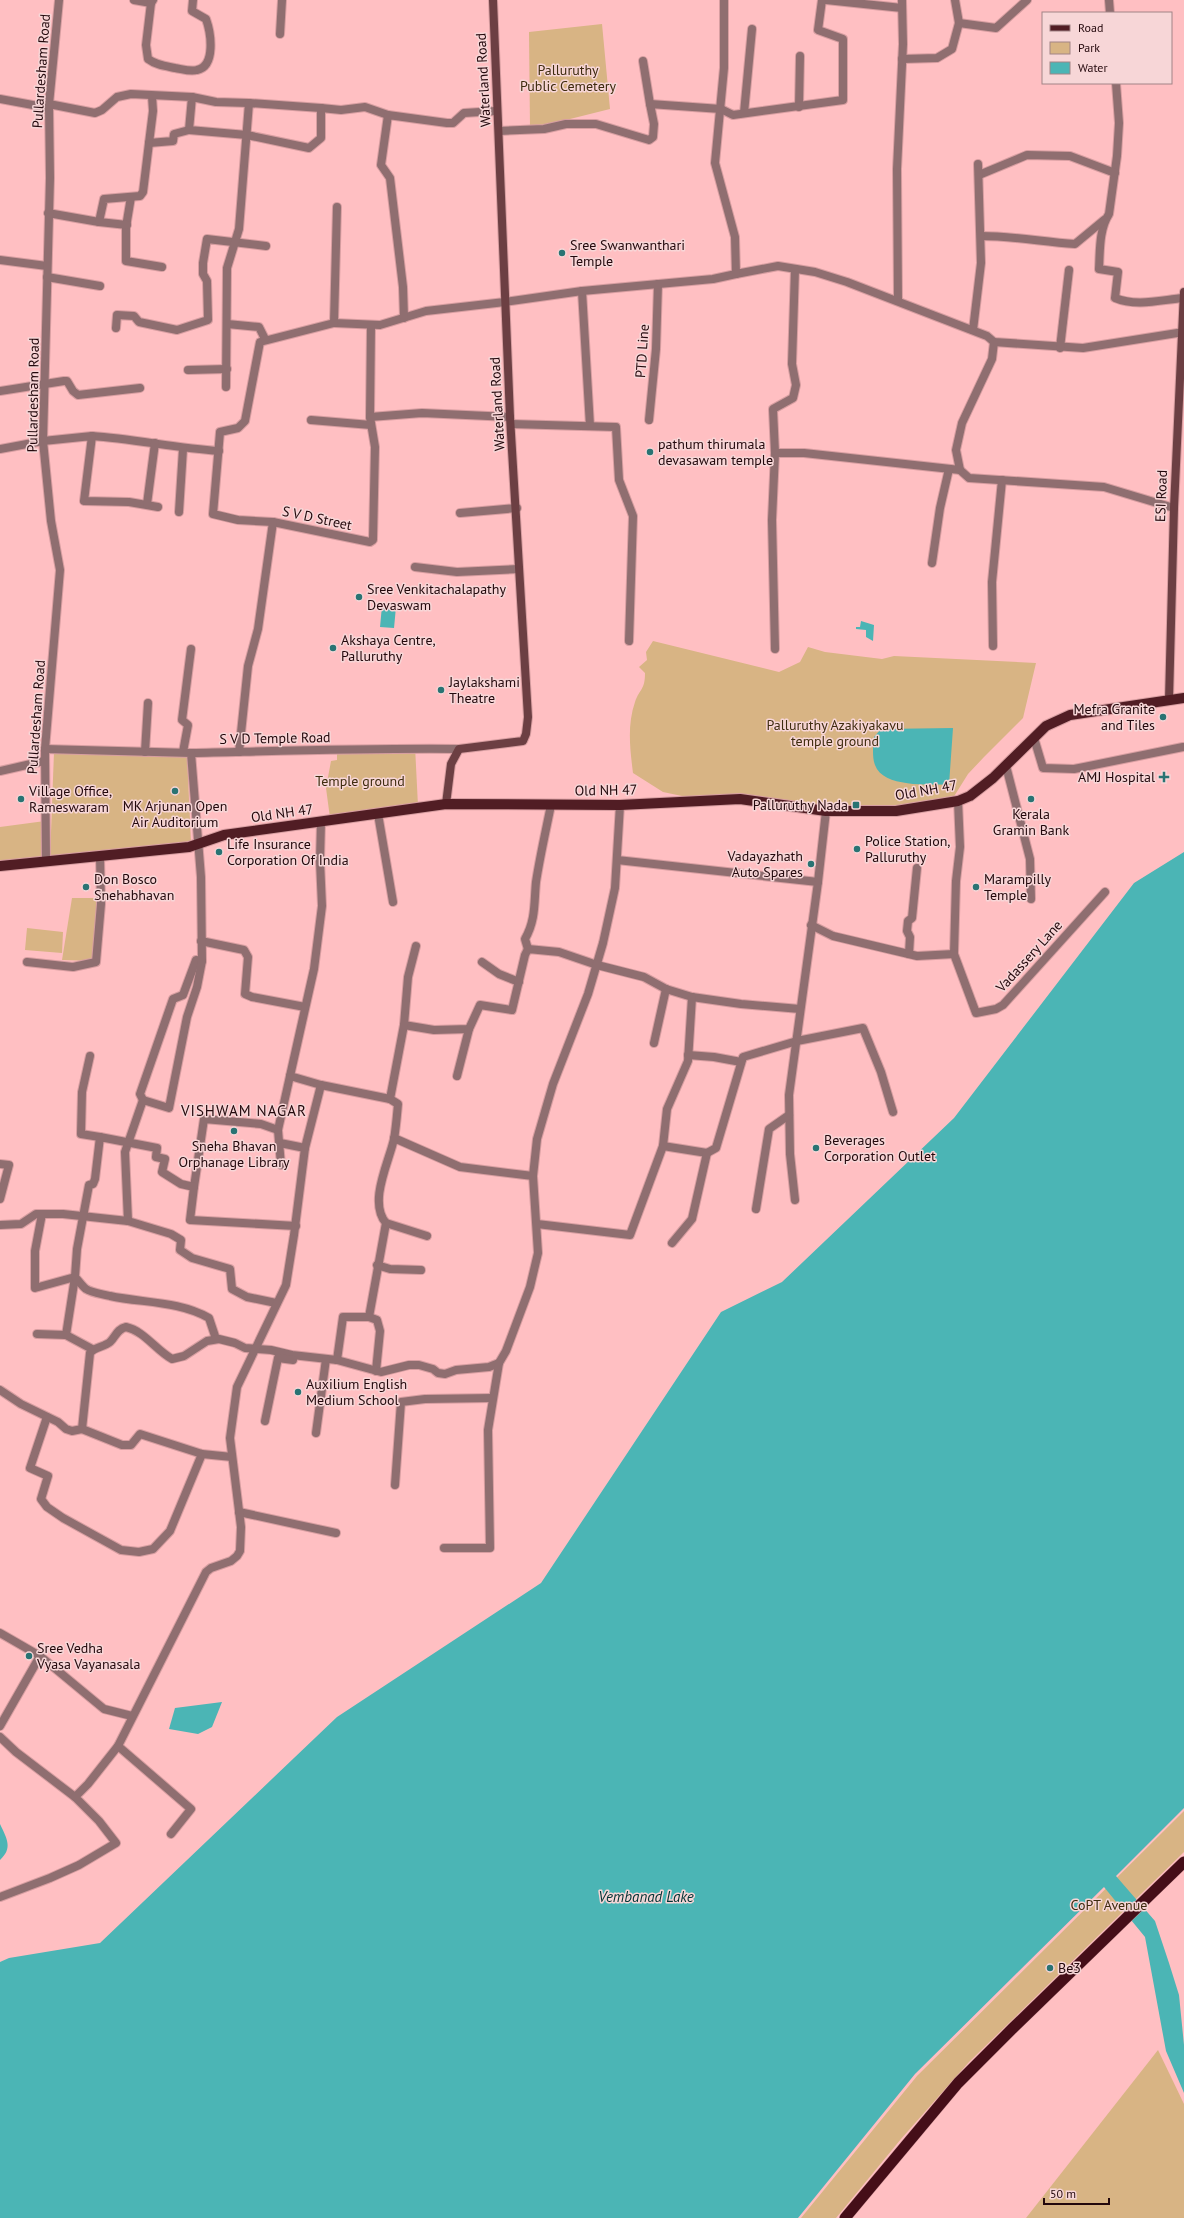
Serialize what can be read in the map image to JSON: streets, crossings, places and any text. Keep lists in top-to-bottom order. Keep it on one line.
{"streets":{"main road":["Waterland Road","ESI Road","Old NH 47"],"street":["Pullardesham Road","PTD Line","S V D Street","S V D Temple Road","Vadassery Lane"]},"crossings":[["Pullardesham Road","S V D Temple Road"],["Pullardesham Road","Old NH 47"],["Waterland Road","S V D Temple Road"],["ESI Road","Old NH 47"],["S V D Street","S V D Temple Road"]],"districts":["VISHWAM NAGAR"],"water":["Vembanad Lake"],"parks":["Palluruthy Public Cemetery","Palluruthy Azakiyakavu temple ground","Temple ground","CoPT Avenue"],"places":{"other":["Sree Swanwanthari Temple","pathum thirumala devasawam temple","Sree Venkitachalapathy Devaswam","Akshaya Centre, Palluruthy","Jaylakshami Theatre","Mefra Granite and Tiles","MK Arjunan Open Air Auditorium","Village Office, Rameswaram","Kerala Gramin Bank","Police Station, Palluruthy","Life Insurance Corporation Of India","Vadayazhath Auto Spares","Don Bosco Snehabhavan","Marampilly Temple","Sneha Bhavan Orphanage Library","Beverages Corporation Outlet","Auxilium English Medium School","Sree Vedha Vyasa Vayanasala","Be3"],"health":["AMJ Hospital"],"transit":["Palluruthy Nada"]},"legend":["Road","Park","Water"],"scale_bar":"50 m"}
